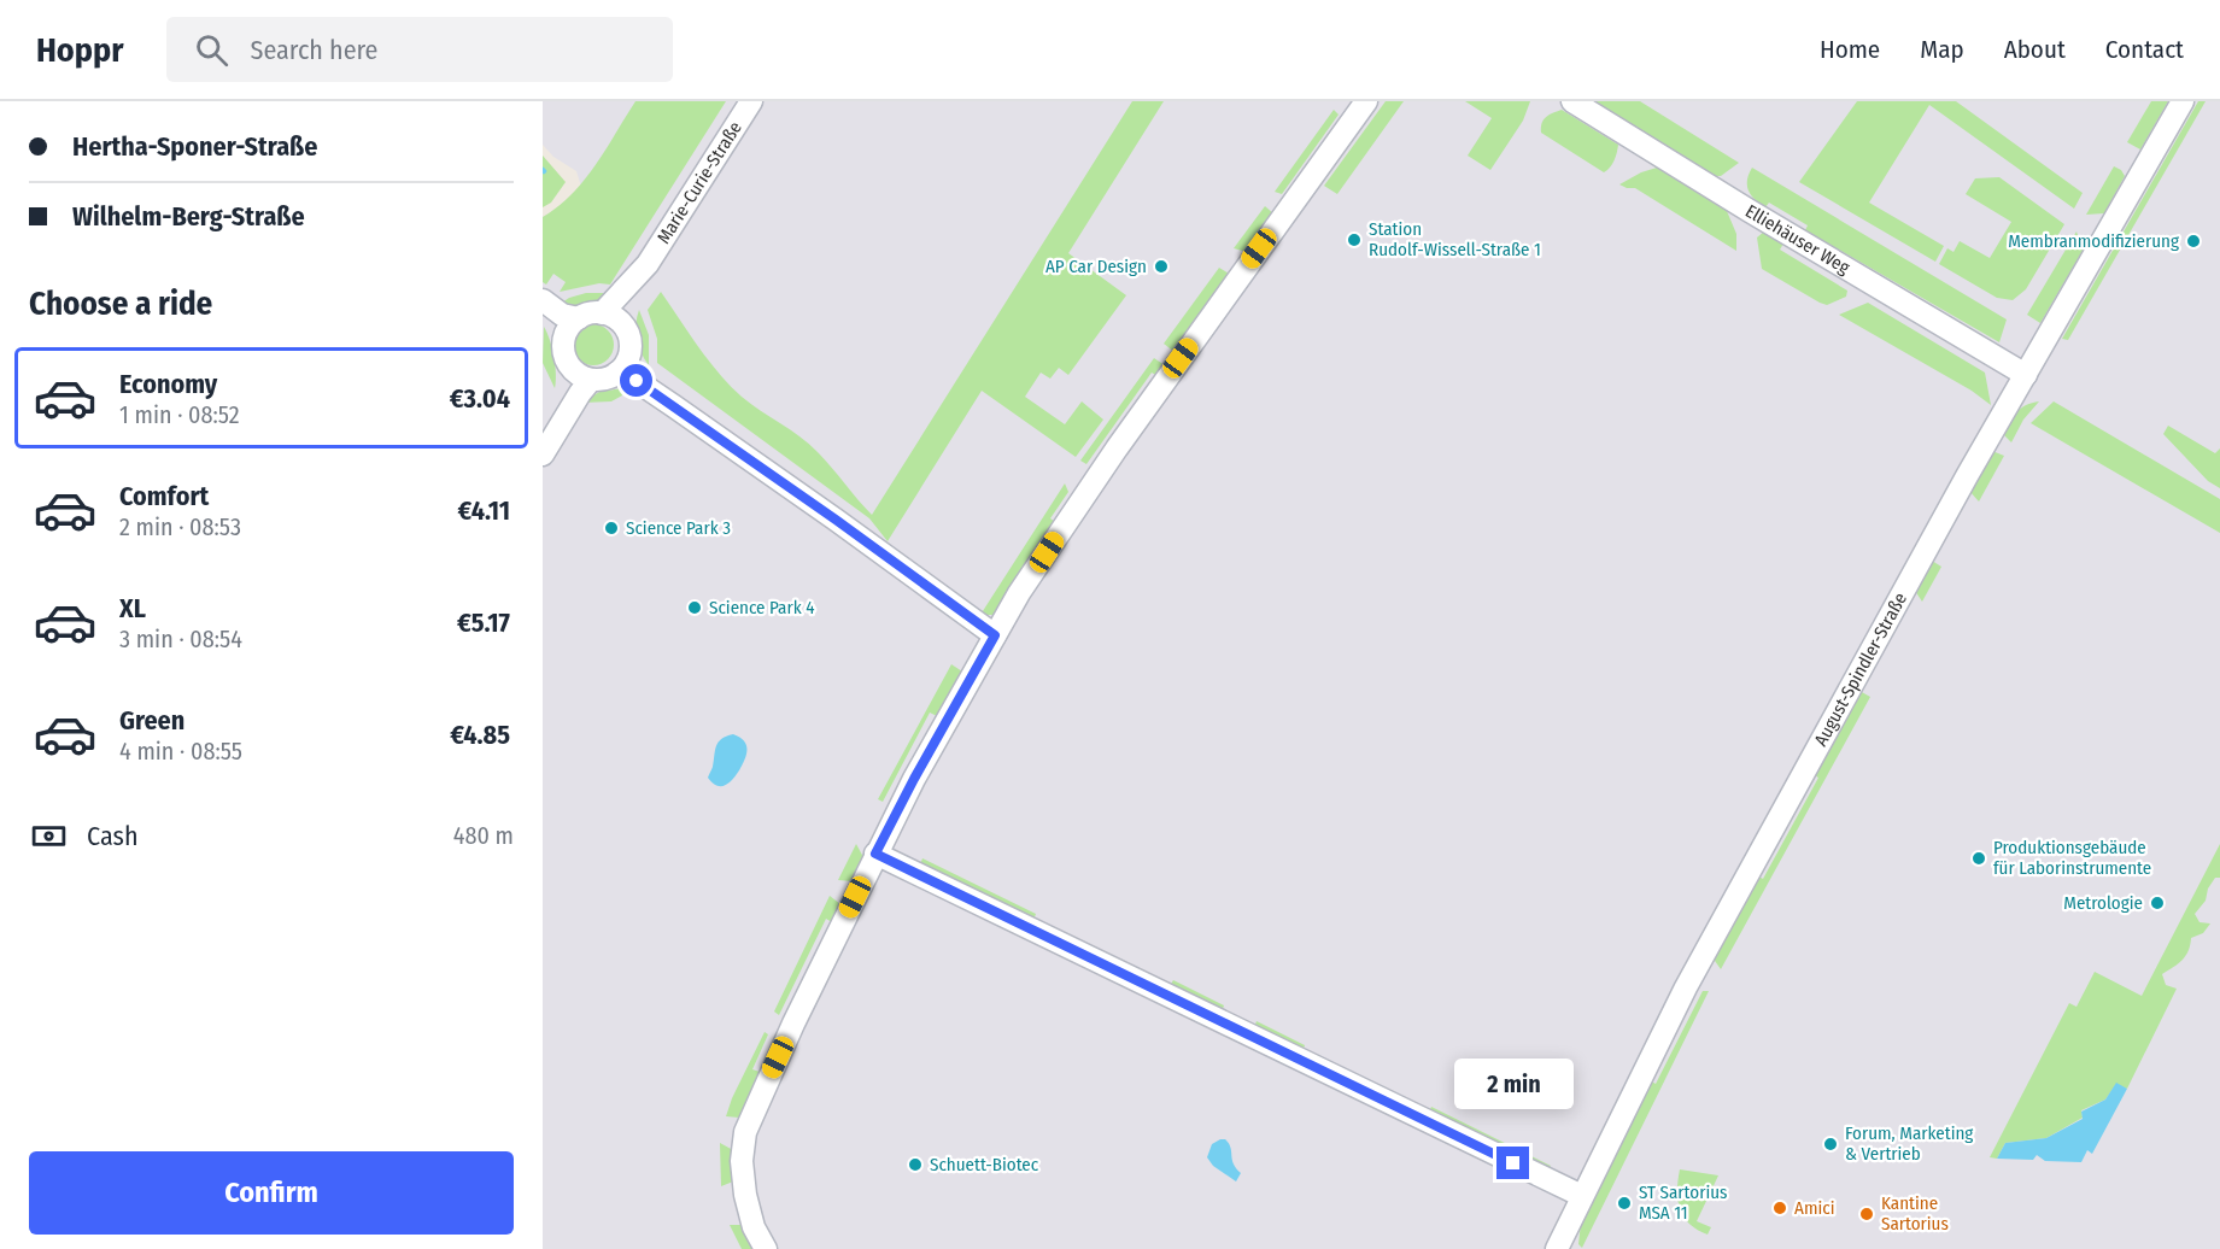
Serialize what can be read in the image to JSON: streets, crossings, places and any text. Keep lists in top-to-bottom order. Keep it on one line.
{"streets":{"street":["Marie-Curie-Straße","Elliehäuser Weg","August-Spindler-Straße"]},"crossings":[["Elliehäuser Weg","August-Spindler-Straße"]],"places":["Station Rudolf-Wissell-Straße 1","Membranmodifizierung","AP Car Design","Science Park 3","Science Park 4","Produktionsgebäude für Laborinstrumente","Metrologie","Forum, Marketing & Vertrieb","Schuett-Biotec","ST Sartorius MSA 11","Amici","Kantine Sartorius"],"page":{"header":"Hoppr","search":"Search here","nav":["Home","Map","About","Contact"],"banner":["Hertha-Sponer-Straße","Wilhelm-Berg-Straße"],"heading":"Choose a ride","list":[{"name":"Economy","note":"1 min · 08:52","value":"€3.04"},{"name":"Comfort","note":"2 min · 08:53","value":"€4.11"},{"name":"XL","note":"3 min · 08:54","value":"€5.17"},{"name":"Green","note":"4 min · 08:55","value":"€4.85"}],"pay":["Cash","480 m"],"bubble":"2 min","buttons":"Confirm"}}
